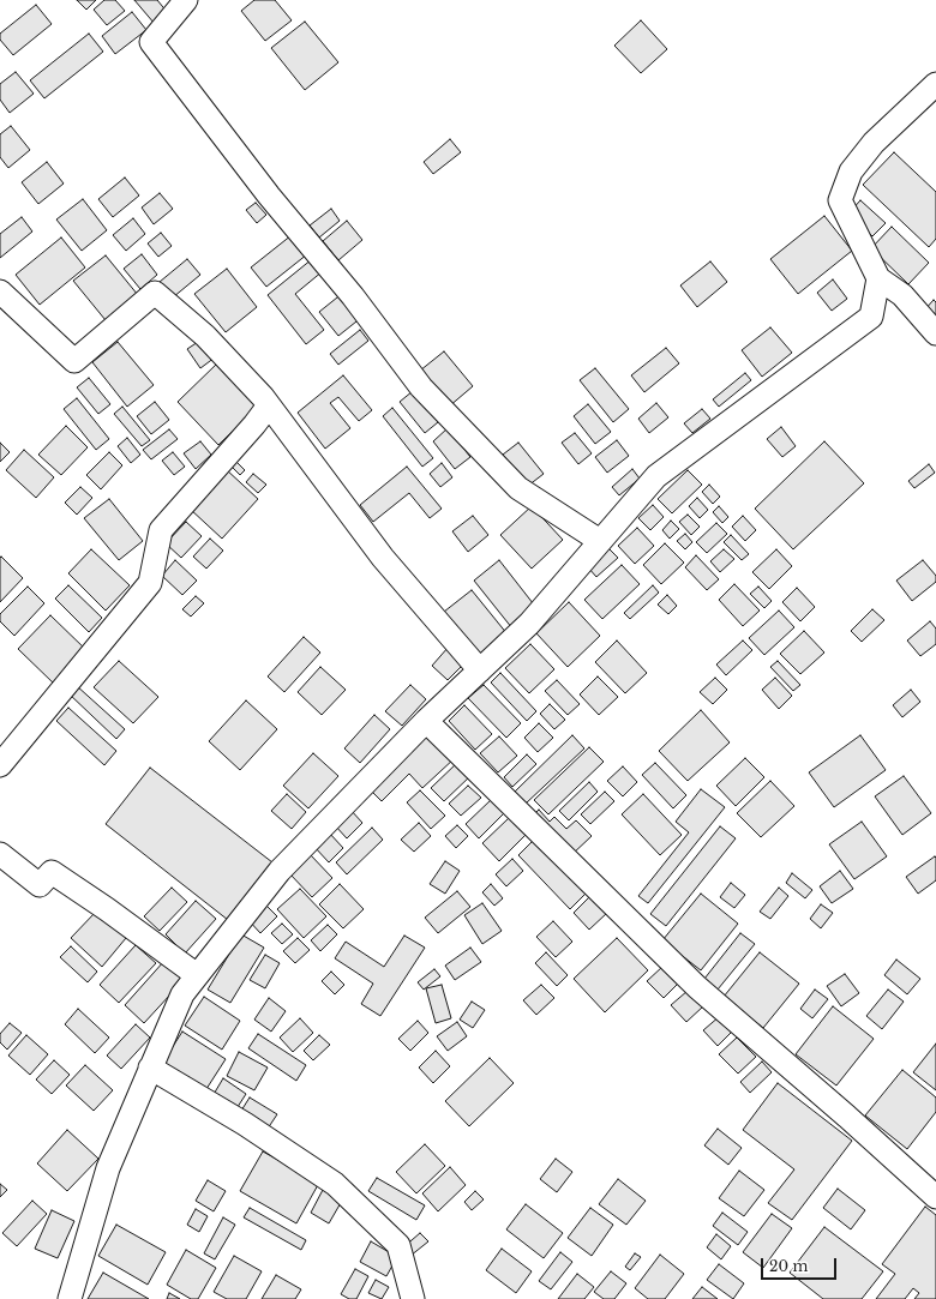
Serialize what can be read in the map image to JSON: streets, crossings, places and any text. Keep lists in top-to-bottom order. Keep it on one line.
{"scale_bar":"20 m"}
